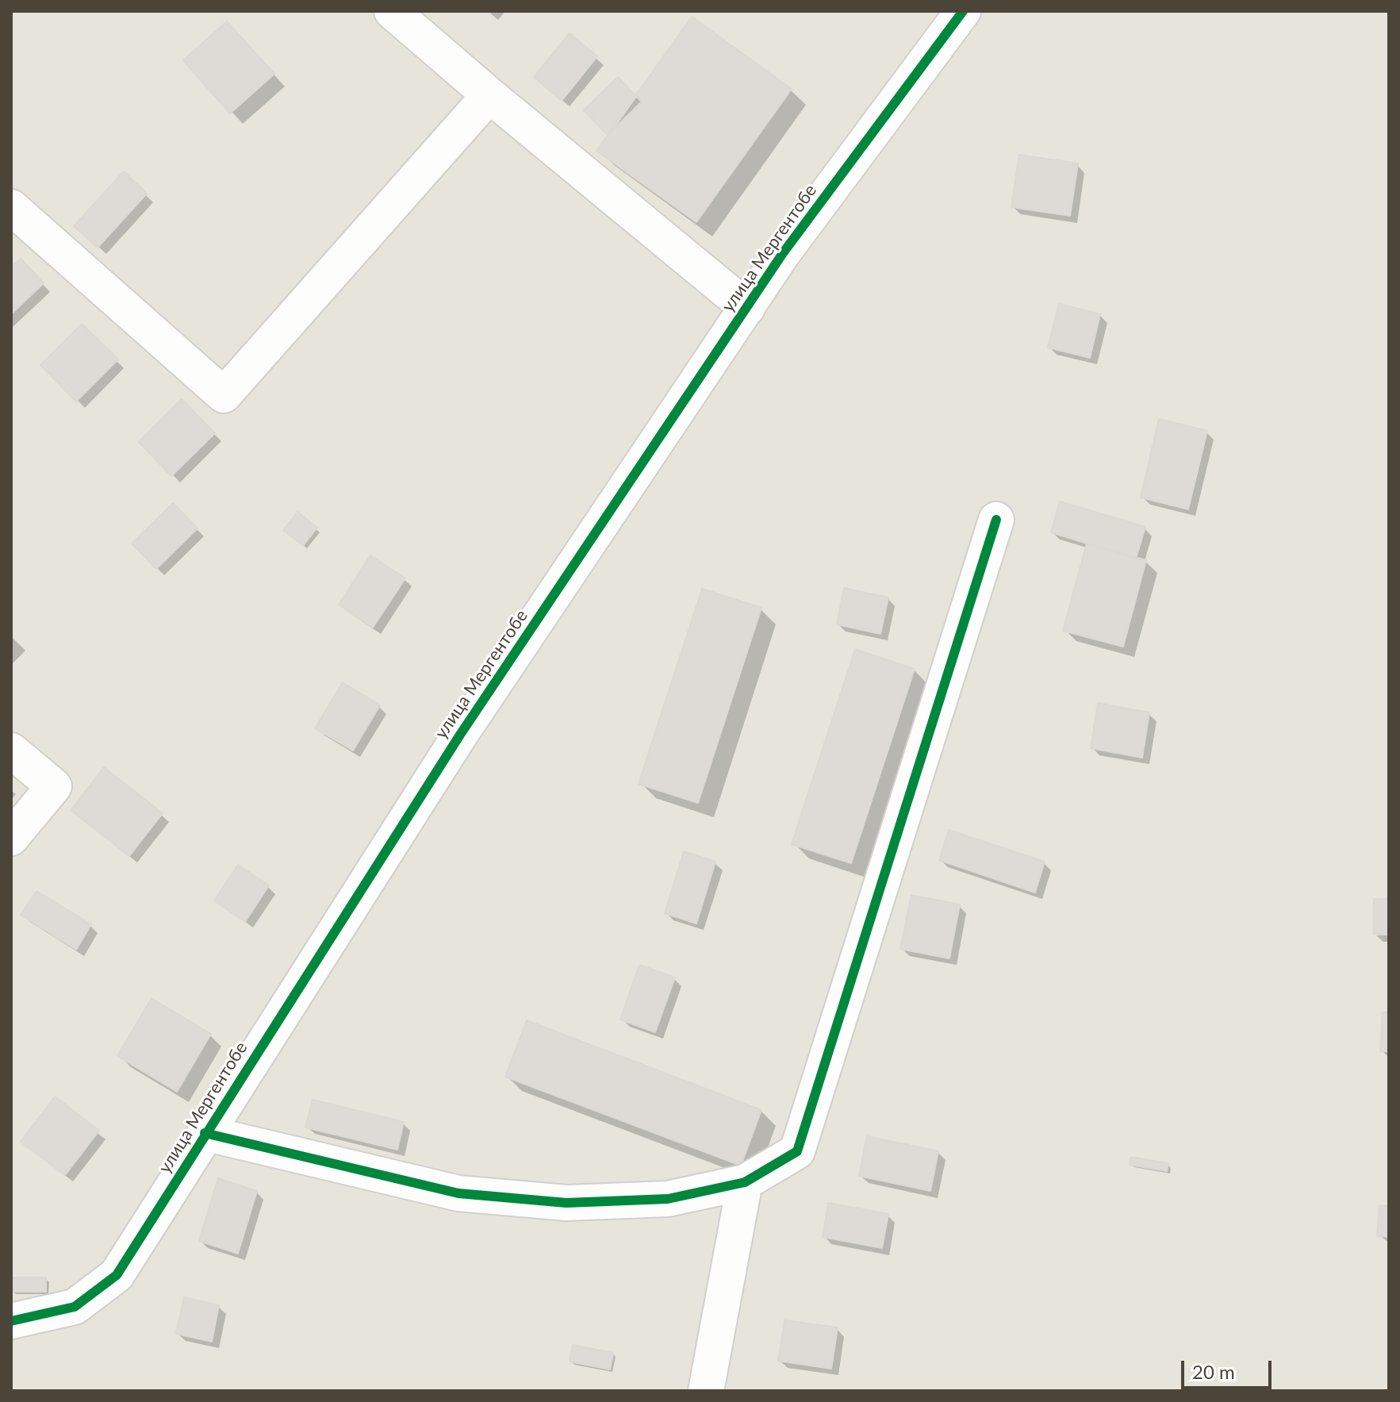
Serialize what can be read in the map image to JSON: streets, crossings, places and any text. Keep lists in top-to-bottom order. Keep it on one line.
{"streets":{"street":["улица Мергентобе"]},"scale_bar":"20 m"}
